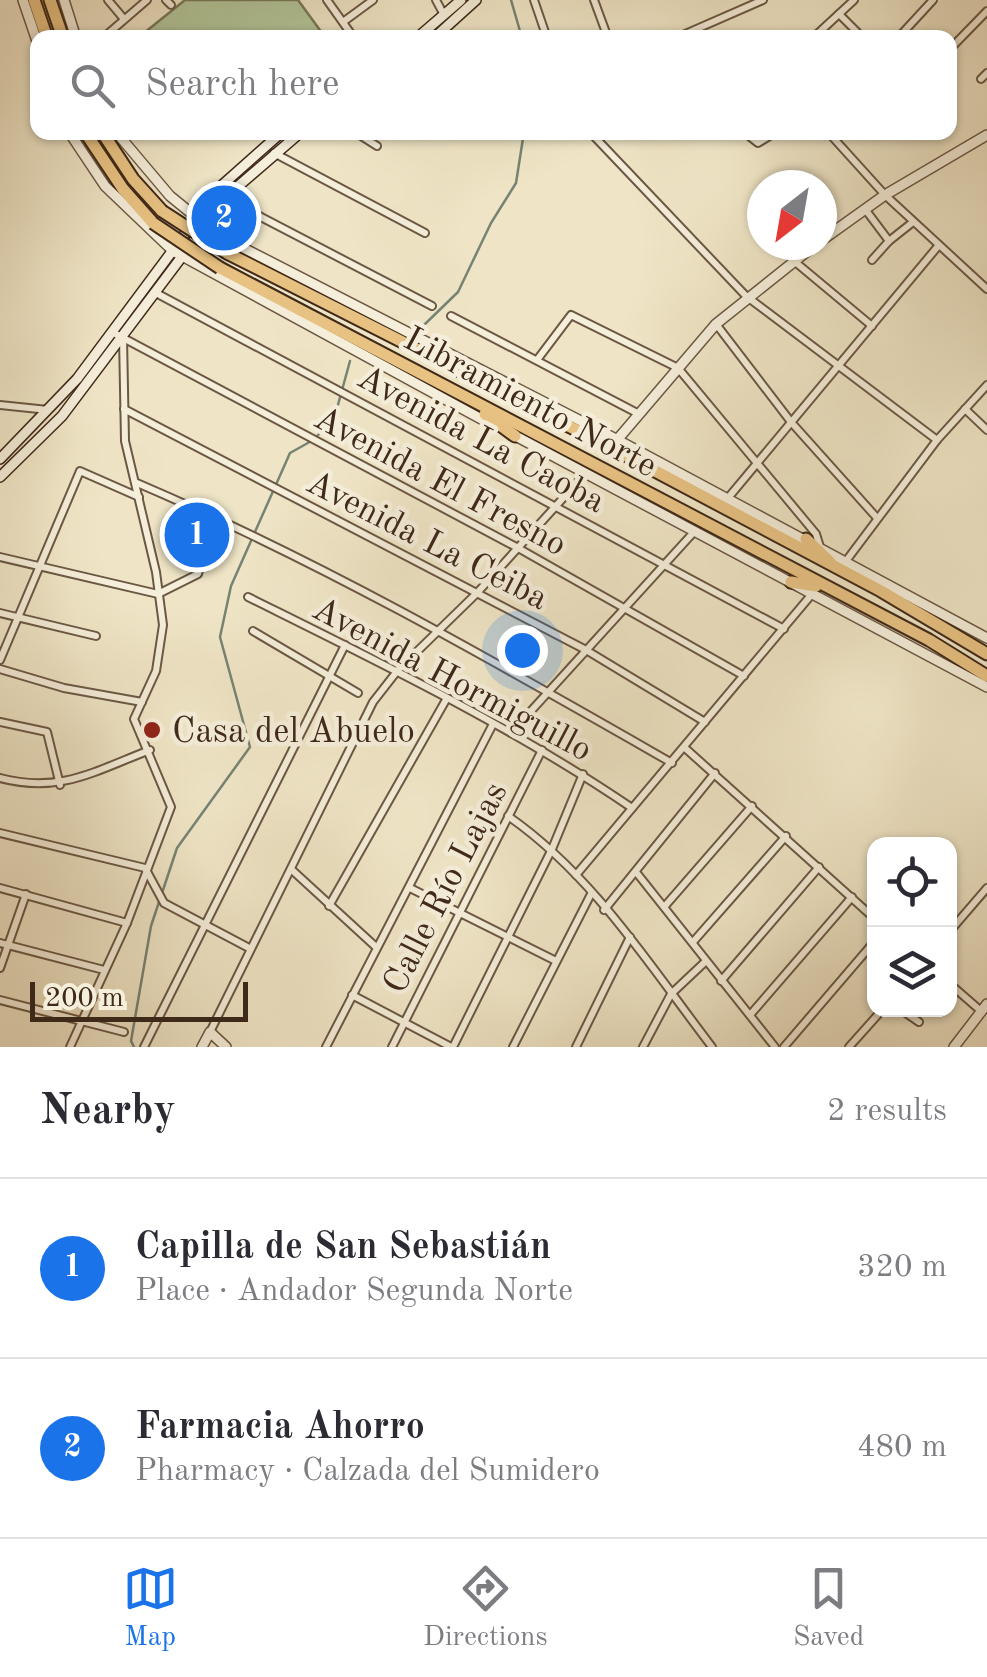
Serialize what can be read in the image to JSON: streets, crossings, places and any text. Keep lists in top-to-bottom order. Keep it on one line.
{"streets":{"highway":["Libramiento Norte"],"street":["Avenida La Caoba","Avenida El Fresno","Avenida La Ceiba","Avenida Hormiguillo","Calle Río Lajas"]},"crossings":[["Avenida Hormiguillo","Calle Río Lajas"]],"places":["Casa del Abuelo"],"scale_bar":"200 m","north":"bottom left","page":{"search":"Search here","pins":["2","1"],"scale":"200 m","heading":["Nearby","2 results"],"list":[{"mark":"1","name":"Capilla de San Sebastián","note":"Place · Andador Segunda Norte","value":"320 m"},{"mark":"2","name":"Farmacia Ahorro","note":"Pharmacy · Calzada del Sumidero","value":"480 m"}],"nav":["Map","Directions","Saved"]}}
